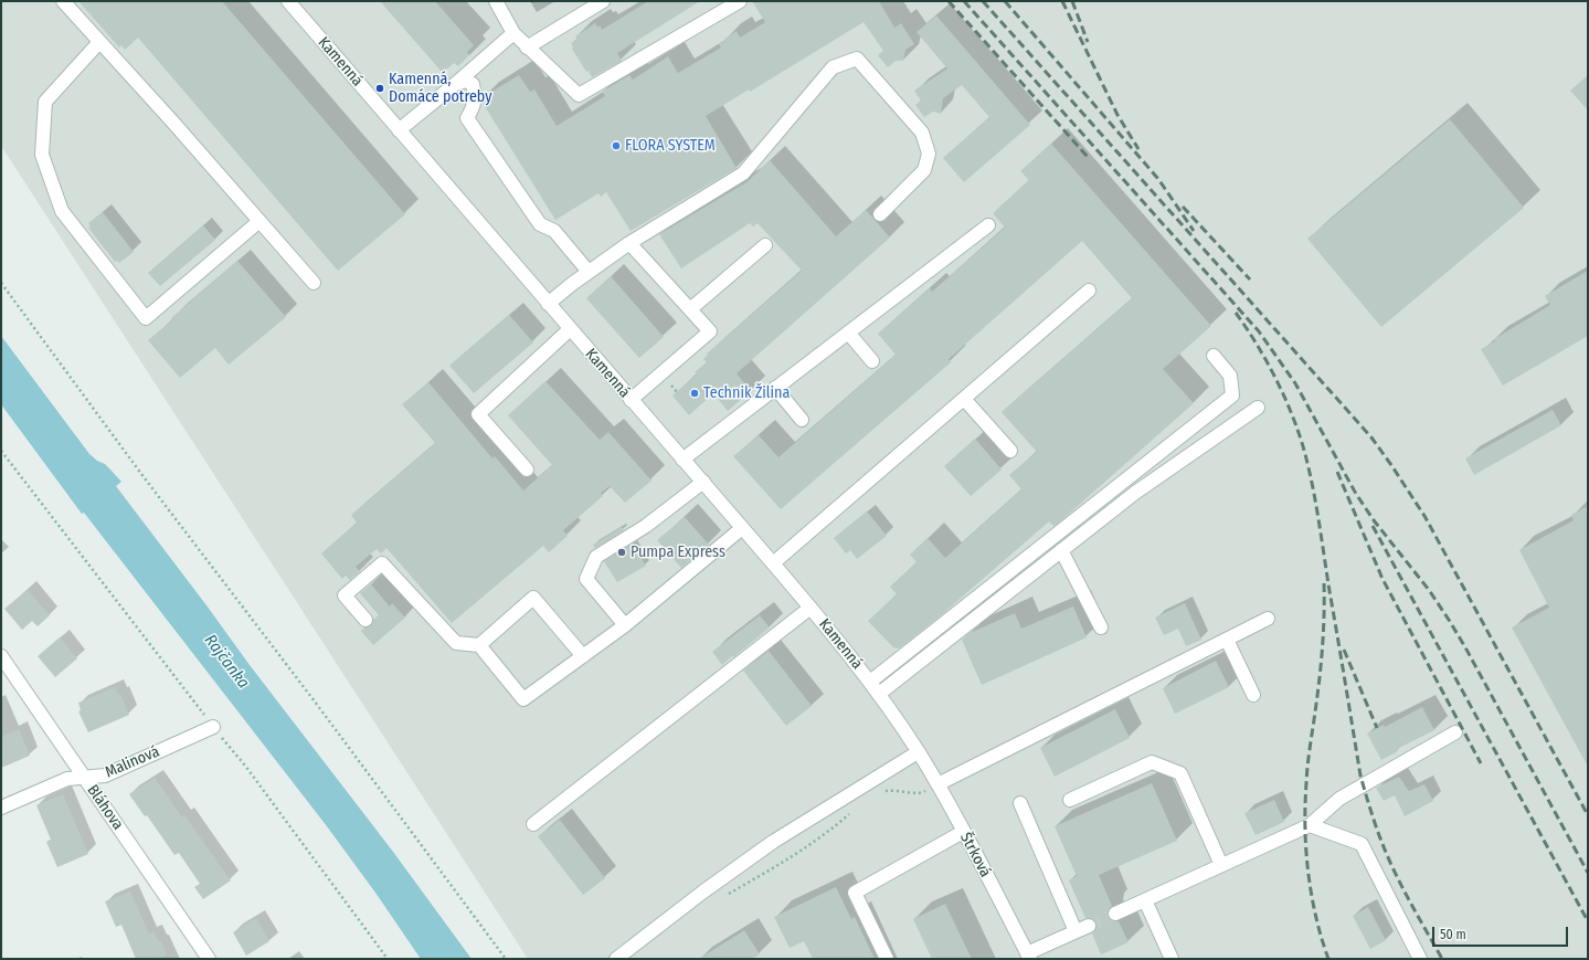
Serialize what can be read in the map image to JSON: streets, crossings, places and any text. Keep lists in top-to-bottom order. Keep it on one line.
{"streets":{"street":["Kamenná","Malinová","Bláhova","Štrková"]},"crossings":[["Kamenná","Štrková"],["Malinová","Bláhova"]],"water":["Rajčanka"],"places":["Kamenná, Domáce potreby","FLORA SYSTEM","Technik Žilina","Pumpa Express"],"scale_bar":"50 m"}
